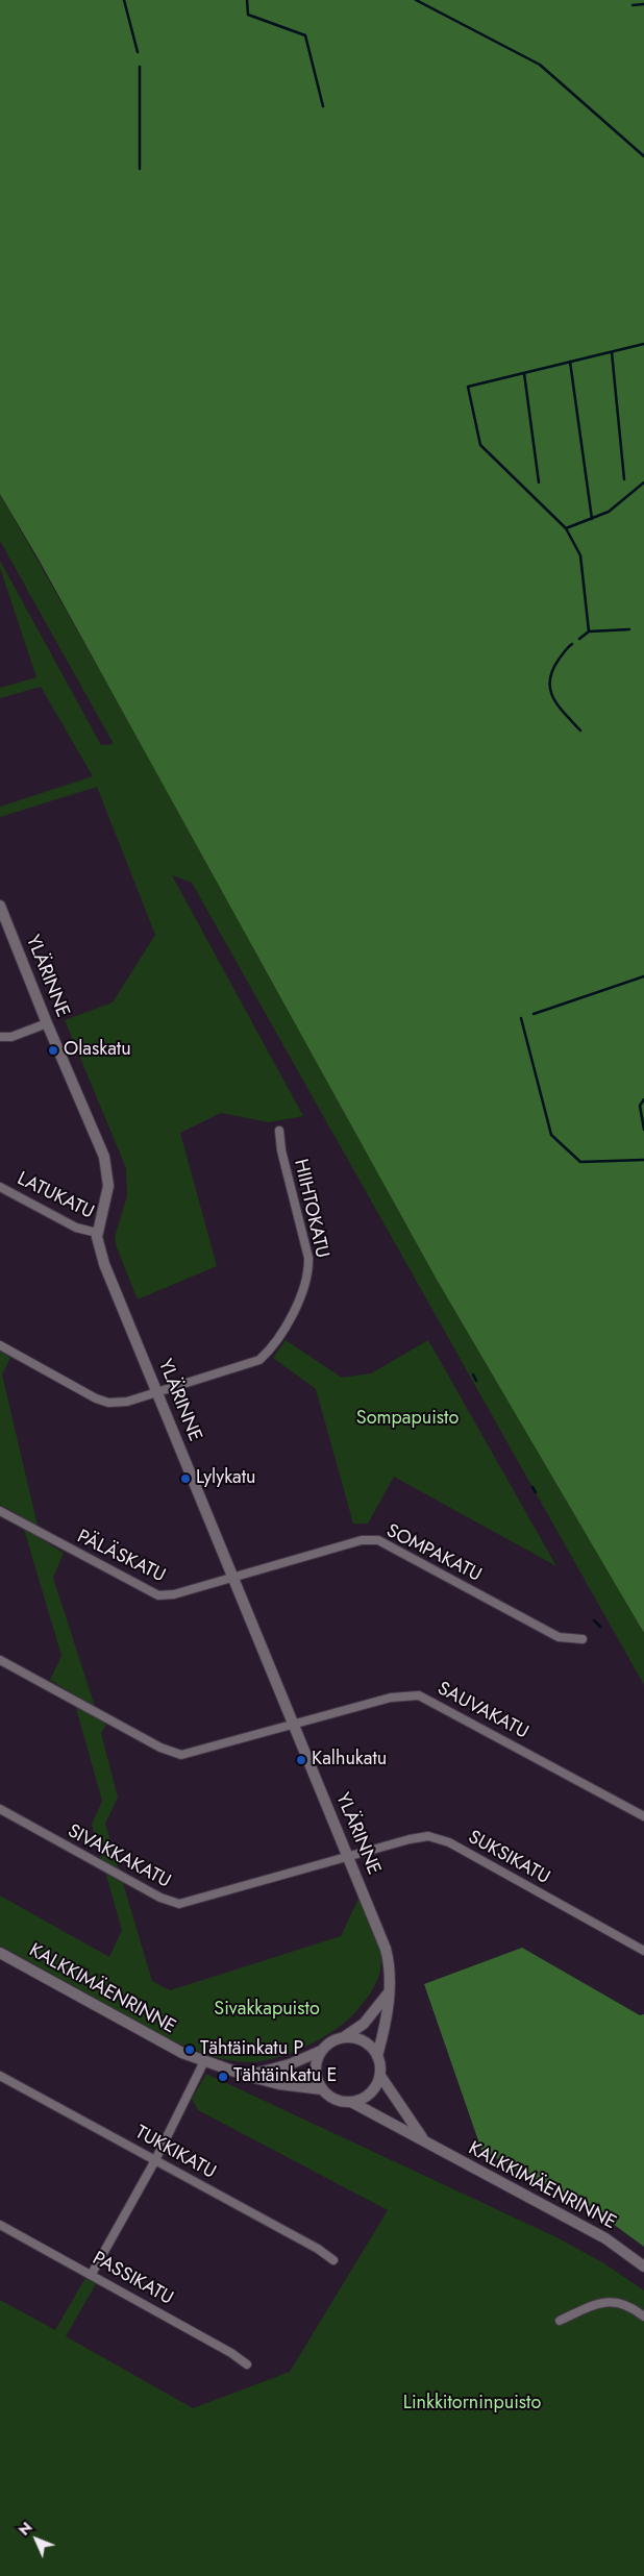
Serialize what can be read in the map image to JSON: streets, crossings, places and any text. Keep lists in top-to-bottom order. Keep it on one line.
{"streets":{"street":["YLÄRINNE","LATUKATU","HIIHTOKATU","SOMPAKATU","PÄLÄSKATU","SAUVAKATU","SIVAKKAKATU","SUKSIKATU","KALKKIMÄENRINNE","TUKKIKATU","PASSIKATU"]},"crossings":[["YLÄRINNE","LATUKATU"],["YLÄRINNE","HIIHTOKATU"],["YLÄRINNE","SOMPAKATU"],["YLÄRINNE","PÄLÄSKATU"],["YLÄRINNE","SAUVAKATU"],["YLÄRINNE","SIVAKKAKATU"],["YLÄRINNE","SUKSIKATU"],["YLÄRINNE","KALKKIMÄENRINNE"],["SOMPAKATU","PÄLÄSKATU"],["SIVAKKAKATU","SUKSIKATU"]],"parks":["Sompapuisto","Sivakkapuisto","Linkkitorninpuisto"],"places":["Olaskatu","Lylykatu","Kalhukatu","Tähtäinkatu P","Tähtäinkatu E"],"north":"top left"}
